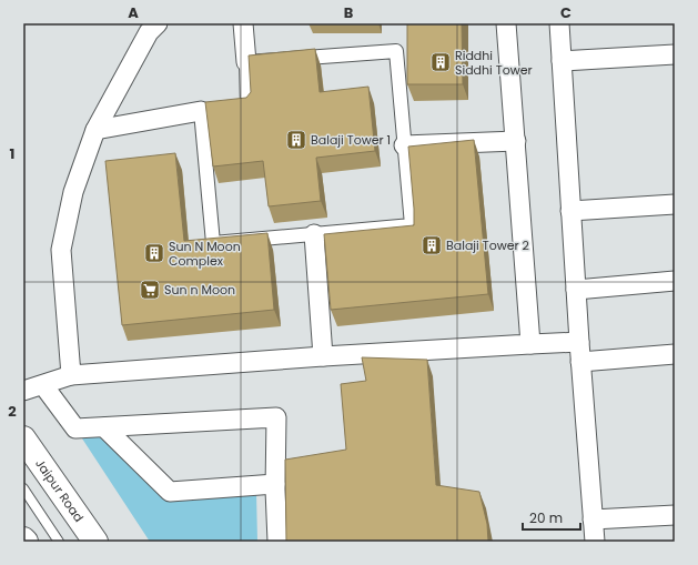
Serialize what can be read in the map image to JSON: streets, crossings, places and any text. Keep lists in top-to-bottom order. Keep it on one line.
{"streets":{"main road":["Jaipur Road"]},"places":{"building":["Riddhi Siddhi Tower","Balaji Tower 1","Balaji Tower 2","Sun N Moon Complex"],"supermarket":["Sun n Moon"]},"scale_bar":"20 m","grid":{"columns":["A","B","C"],"rows":["1","2"]}}
